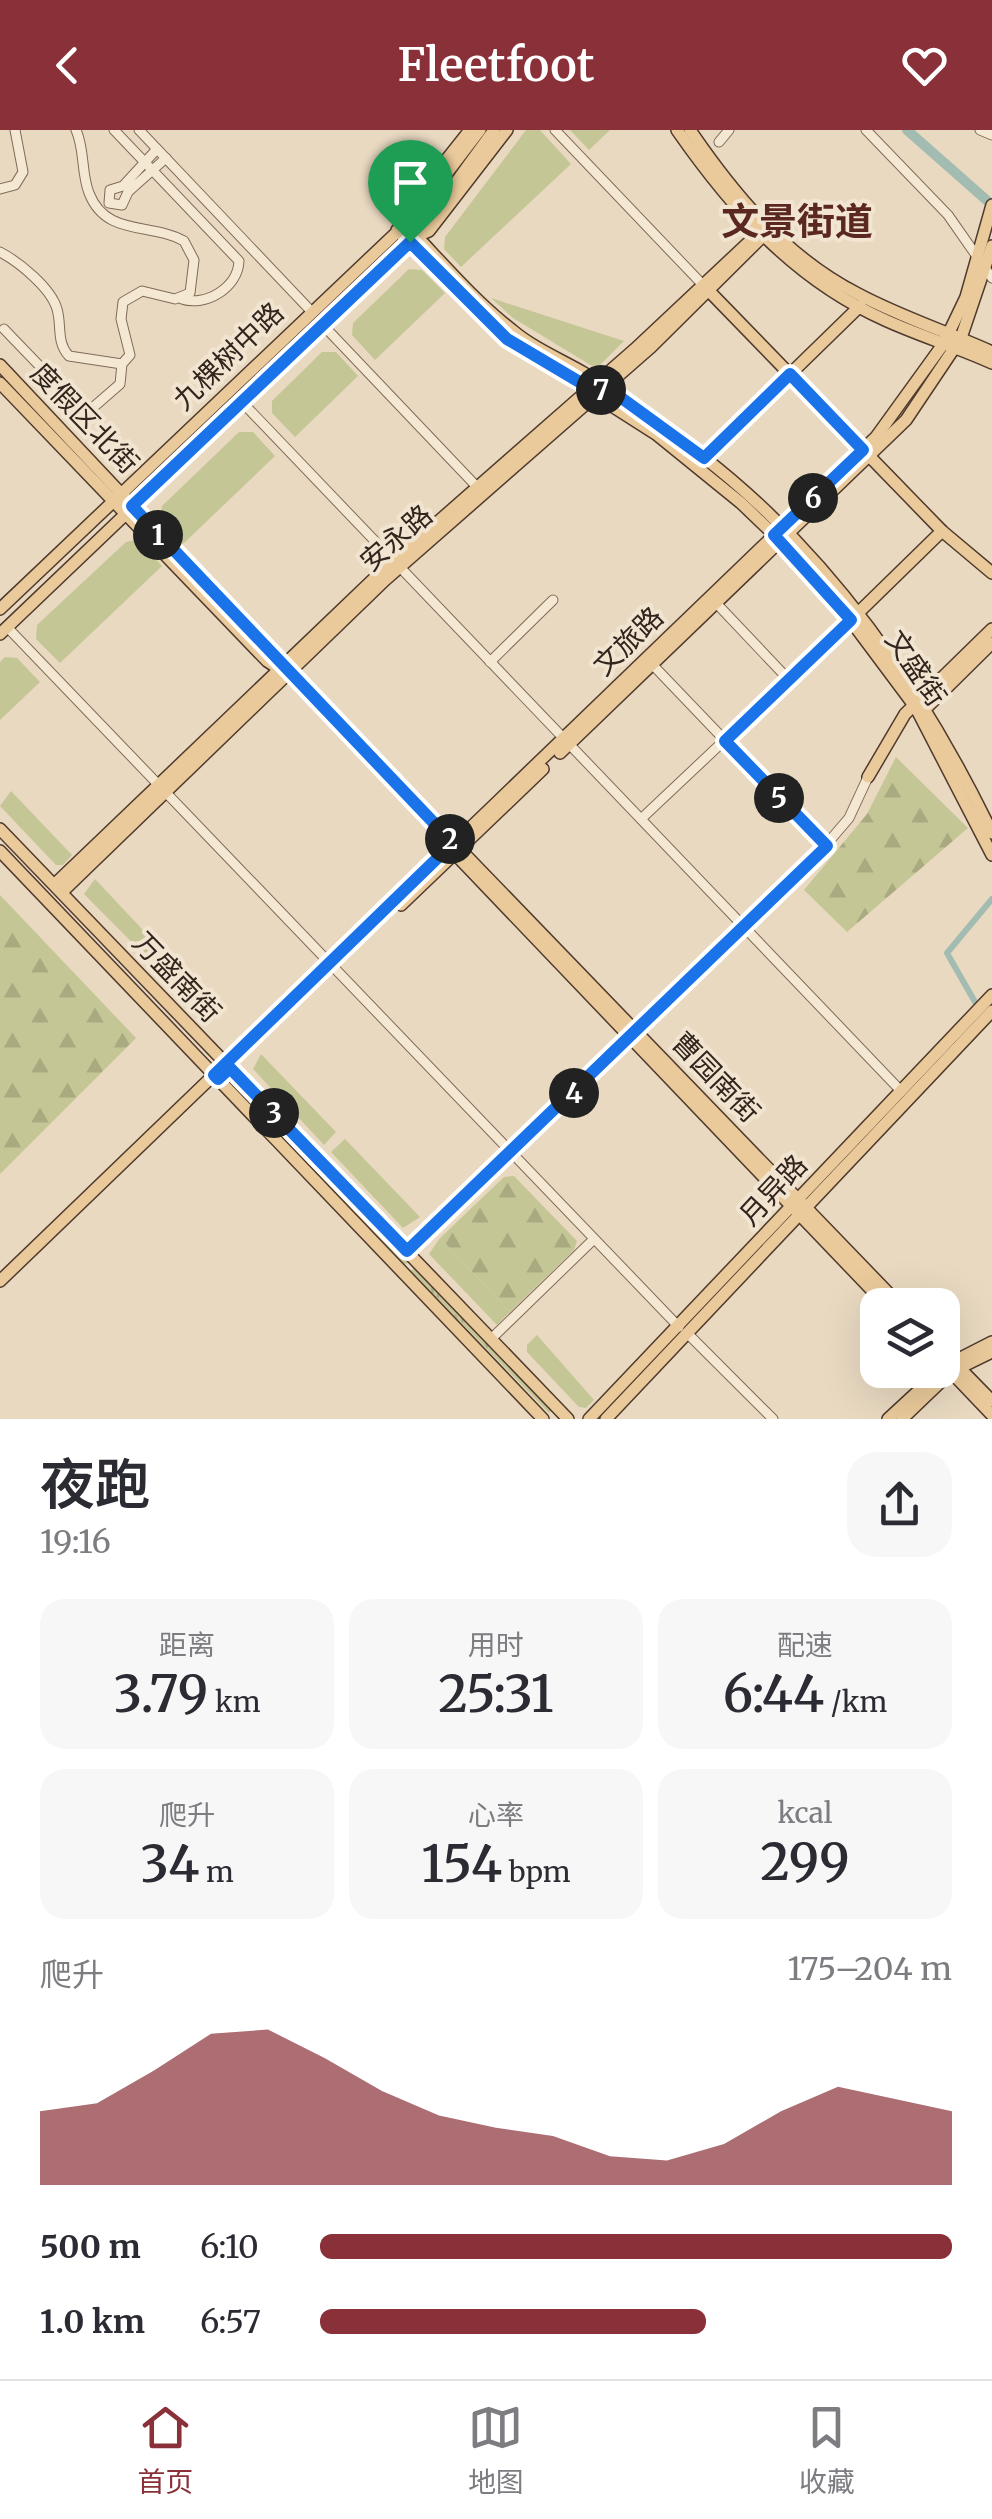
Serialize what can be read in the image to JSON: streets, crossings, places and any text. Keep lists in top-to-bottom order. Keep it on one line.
{"streets":{"main road":["九棵树中路","度假区北街","安永路","文旅路","文盛街","万盛南街","曹园南街","月异路"]},"crossings":[["九棵树中路","度假区北街"],["九棵树中路","文盛街"],["九棵树中路","曹园南街"],["度假区北街","曹园南街"],["安永路","文盛街"],["安永路","万盛南街"],["安永路","曹园南街"],["文旅路","文盛街"],["文旅路","万盛南街"],["文旅路","曹园南街"],["曹园南街","月异路"]],"districts":["文景街道"],"page":{"header":"Fleetfoot","pins":["7","6","1","5","2","4","3"],"heading":["夜跑","19:16"],"stats":[["距离","3.79 km"],["用时","25:31"],["配速","6:44 /km"],["爬升","34 m"],["心率","154 bpm"],["kcal","299"]],"chart":["爬升","175–204 m"],"list":[{"name":"500 m","note":"6:10"},{"name":"1.0 km","note":"6:57"}],"tabs":["首页","地图","收藏"]}}
